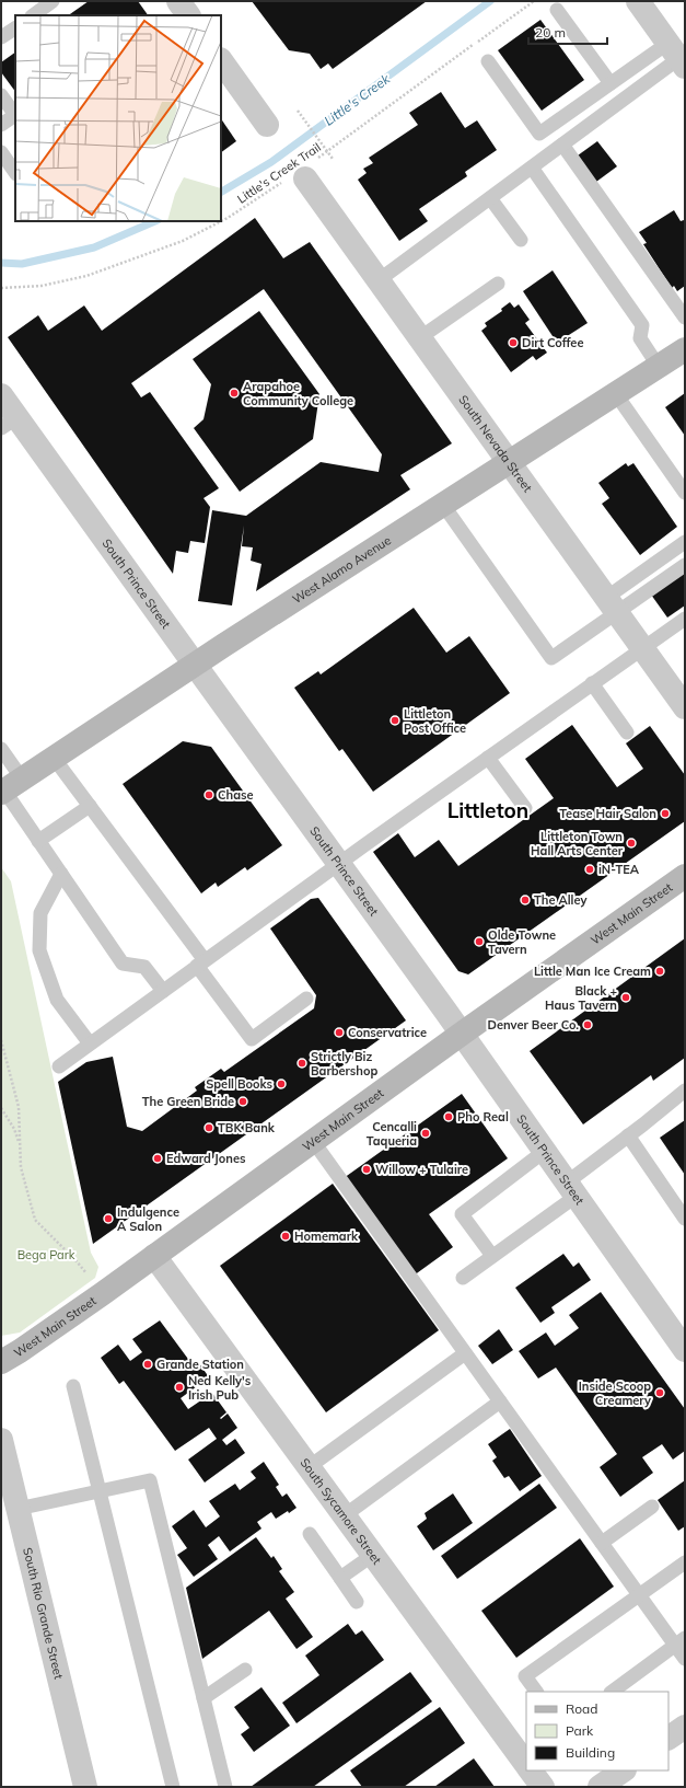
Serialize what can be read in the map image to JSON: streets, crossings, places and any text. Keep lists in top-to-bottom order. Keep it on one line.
{"streets":{"main road":["West Alamo Avenue","West Main Street"],"street":["South Nevada Street","South Prince Street","South Sycamore Street","South Rio Grande Street"],"path":["Little's Creek Trail"]},"crossings":[["Little's Creek Trail","South Nevada Street"],["South Nevada Street","West Alamo Avenue"],["West Alamo Avenue","South Prince Street"],["South Prince Street","West Main Street"],["West Main Street","South Sycamore Street"]],"districts":["Littleton"],"water":["Little's Creek"],"parks":["Bega Park"],"places":["Dirt Coffee","Arapahoe Community College","Littleton Post Office","Chase","Tease Hair Salon","Littleton Town Hall Arts Center","iN-TEA","The Alley","Olde Towne Tavern","Little Man Ice Cream","Black + Haus Tavern","Denver Beer Co.","Conservatrice","Strictly Biz Barbershop","Spell Books","The Green Bride","Pho Real","TBK Bank","Cencalli Taqueria","Edward Jones","Willow + Tulaire","Indulgence A Salon","Homemark","Grande Station","Ned Kelly's Irish Pub","Inside Scoop Creamery"],"legend":["Road","Park","Building"],"scale_bar":"20 m"}
